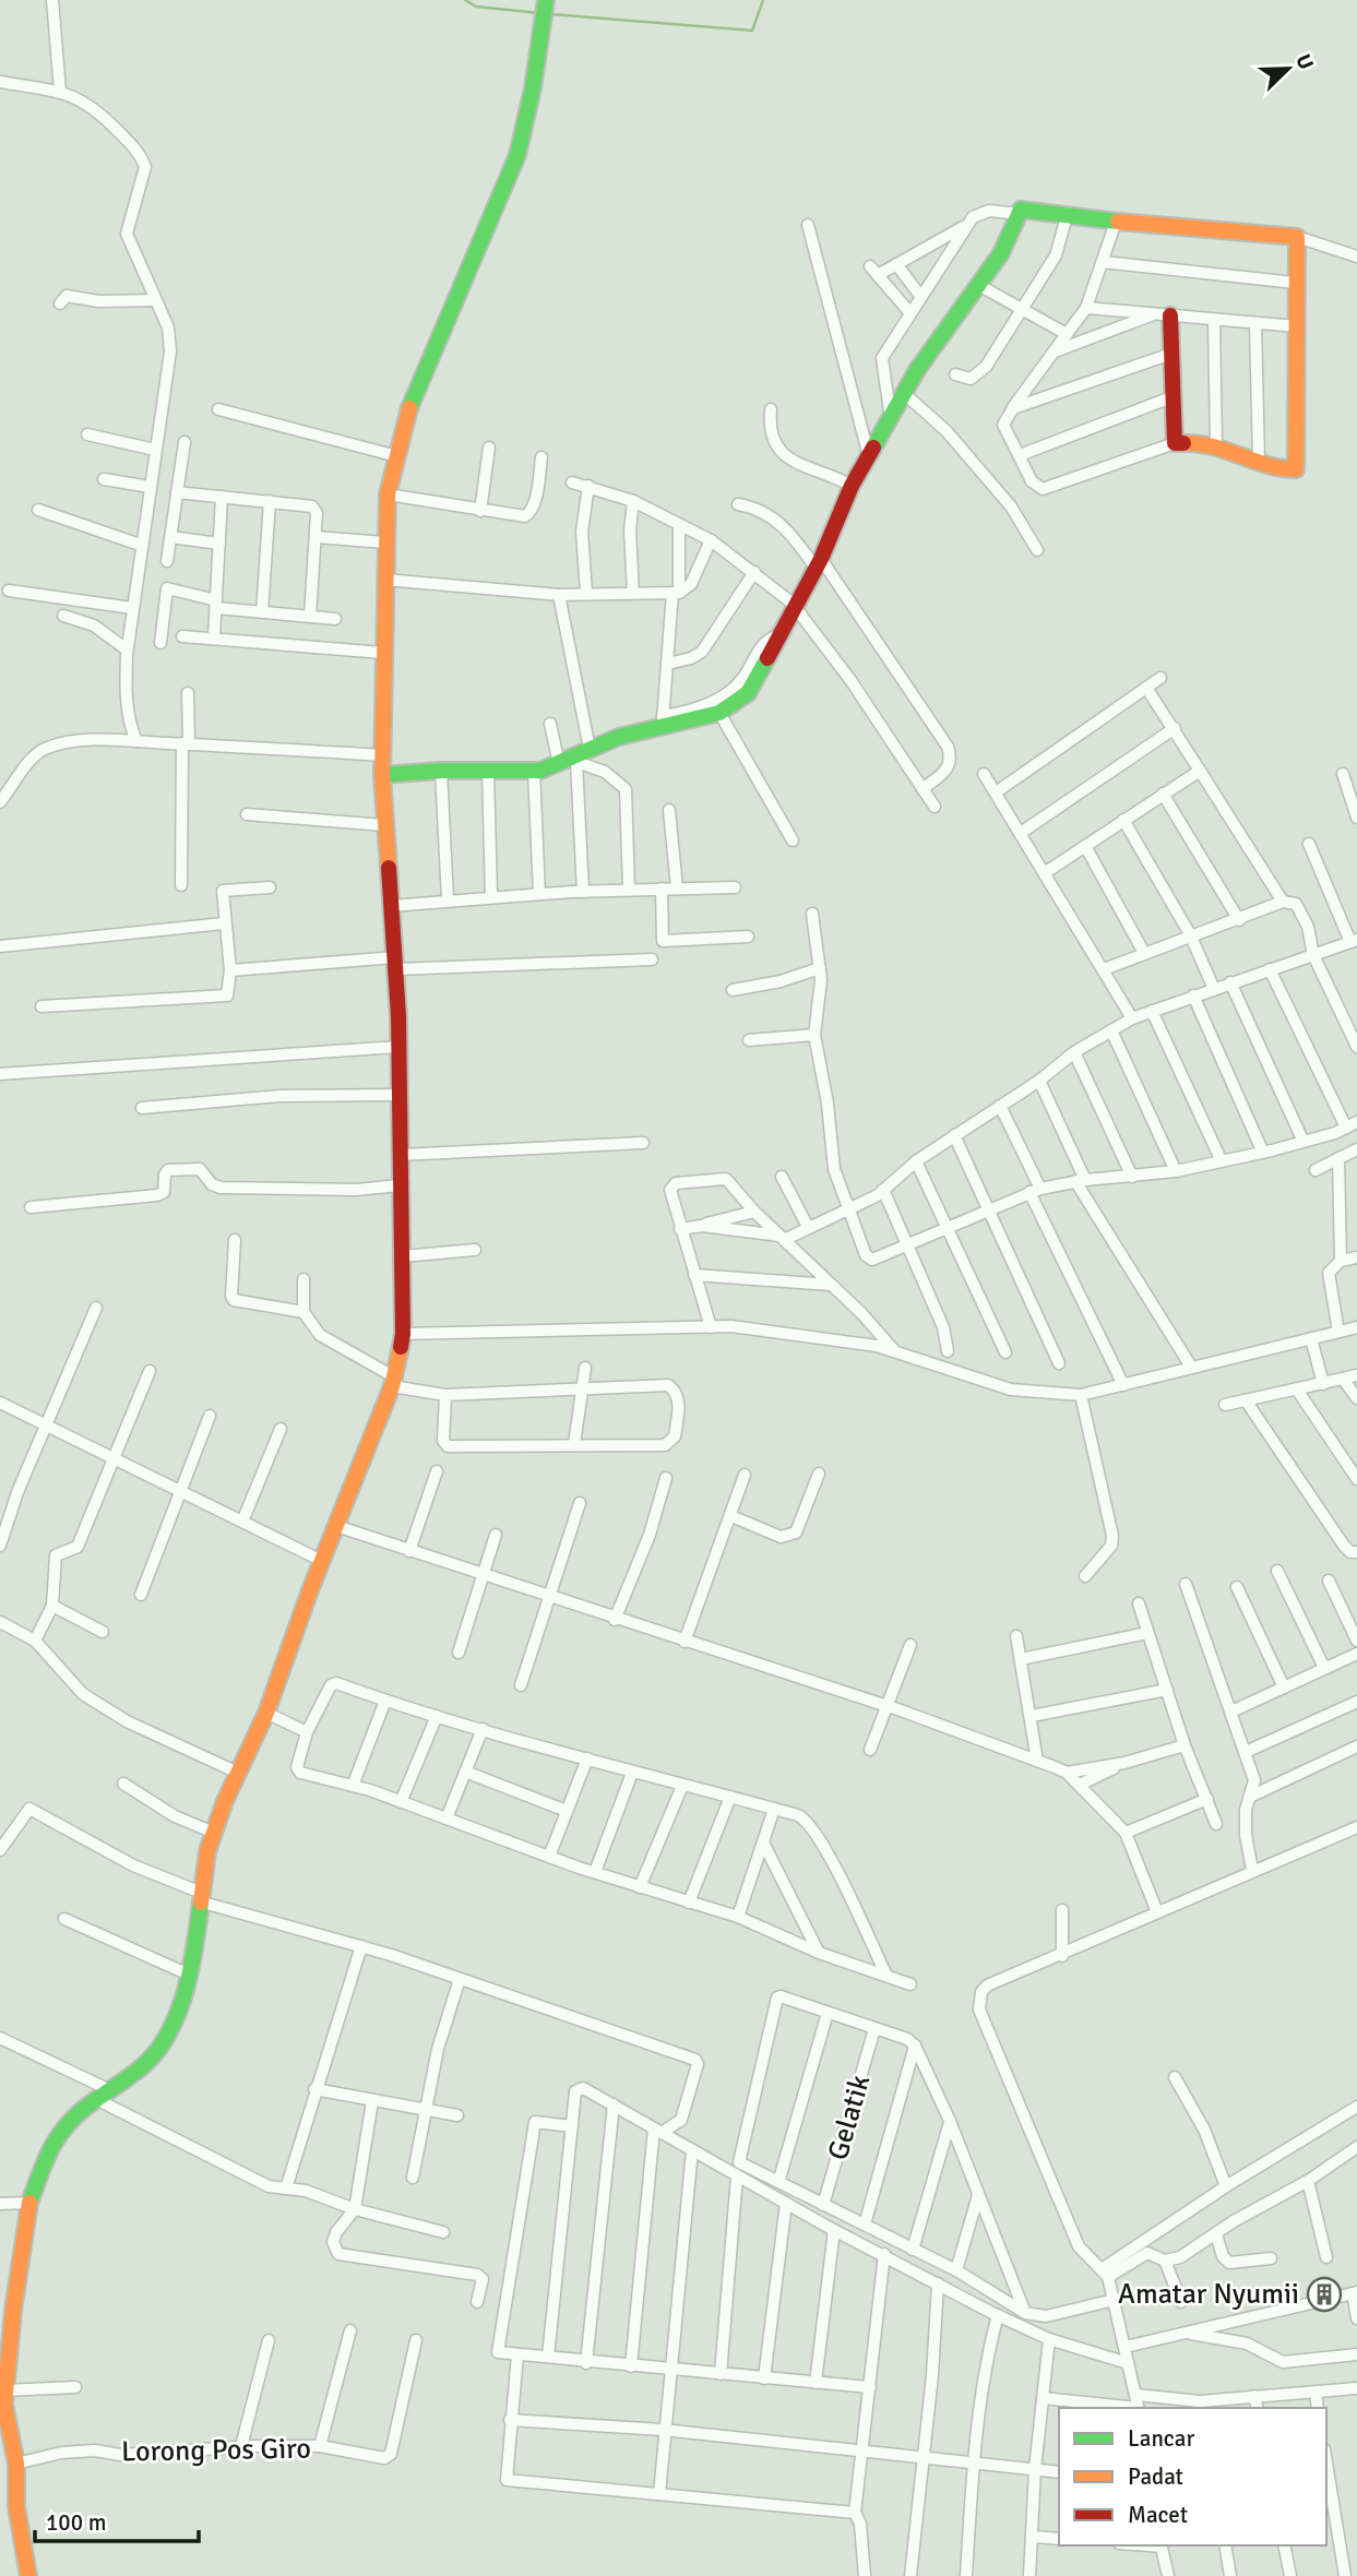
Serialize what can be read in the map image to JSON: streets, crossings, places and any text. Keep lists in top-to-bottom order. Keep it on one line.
{"streets":{"street":["Gelatik","Lorong Pos Giro"]},"places":{"building":["Amatar Nyumii"]},"legend":["Lancar","Padat","Macet"],"scale_bar":"100 m","north":"top right"}
